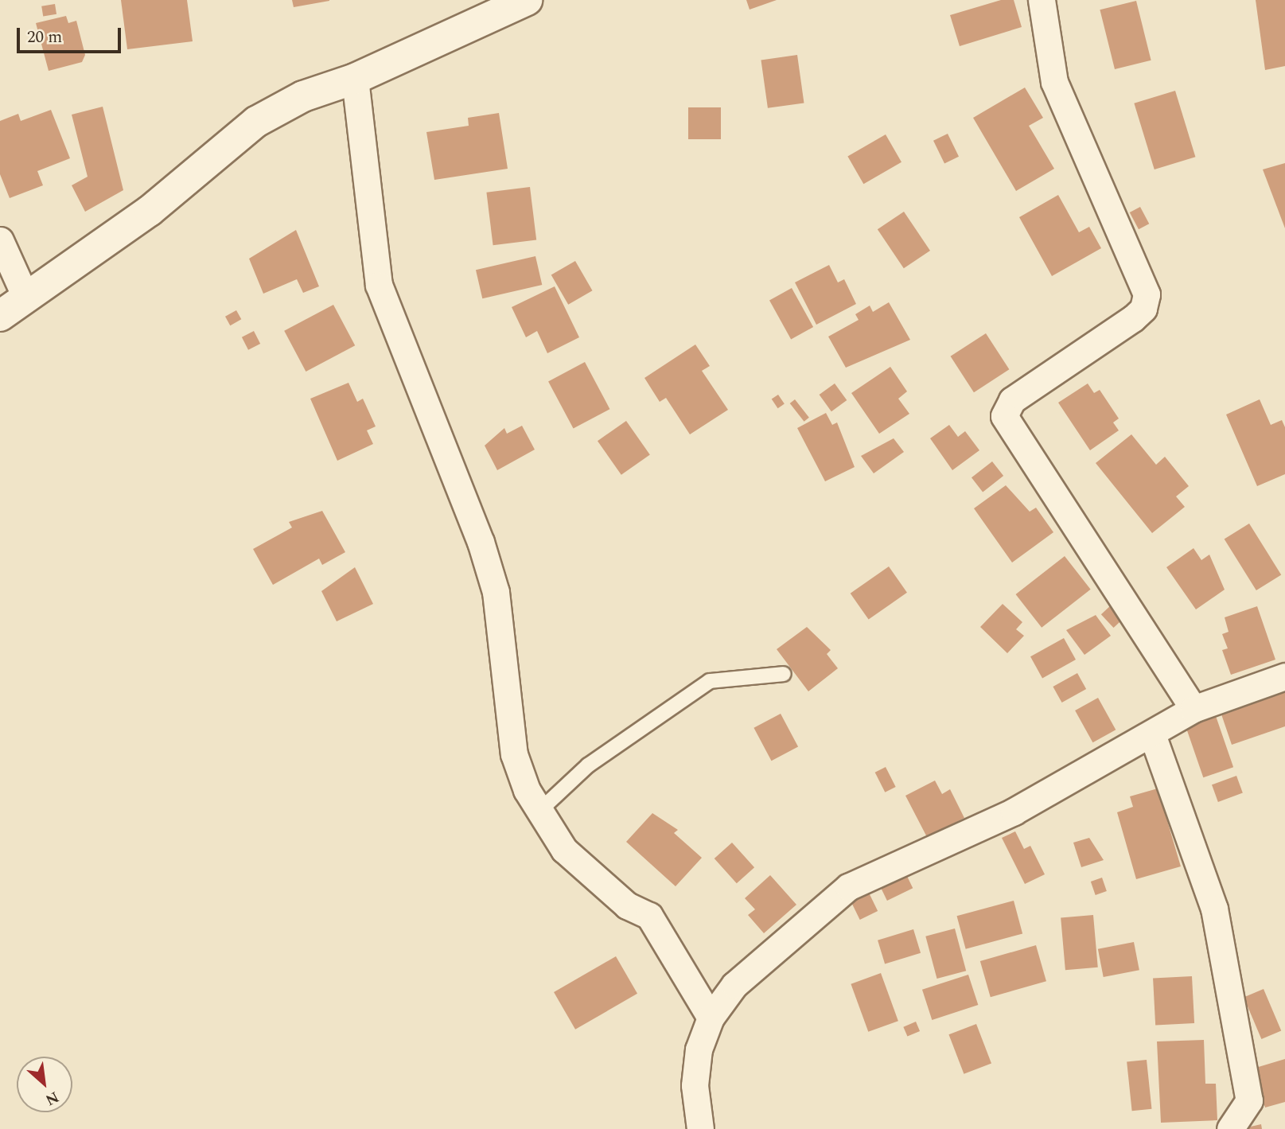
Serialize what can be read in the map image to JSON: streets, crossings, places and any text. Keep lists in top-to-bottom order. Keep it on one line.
{"scale_bar":"20 m","north":"bottom right"}
